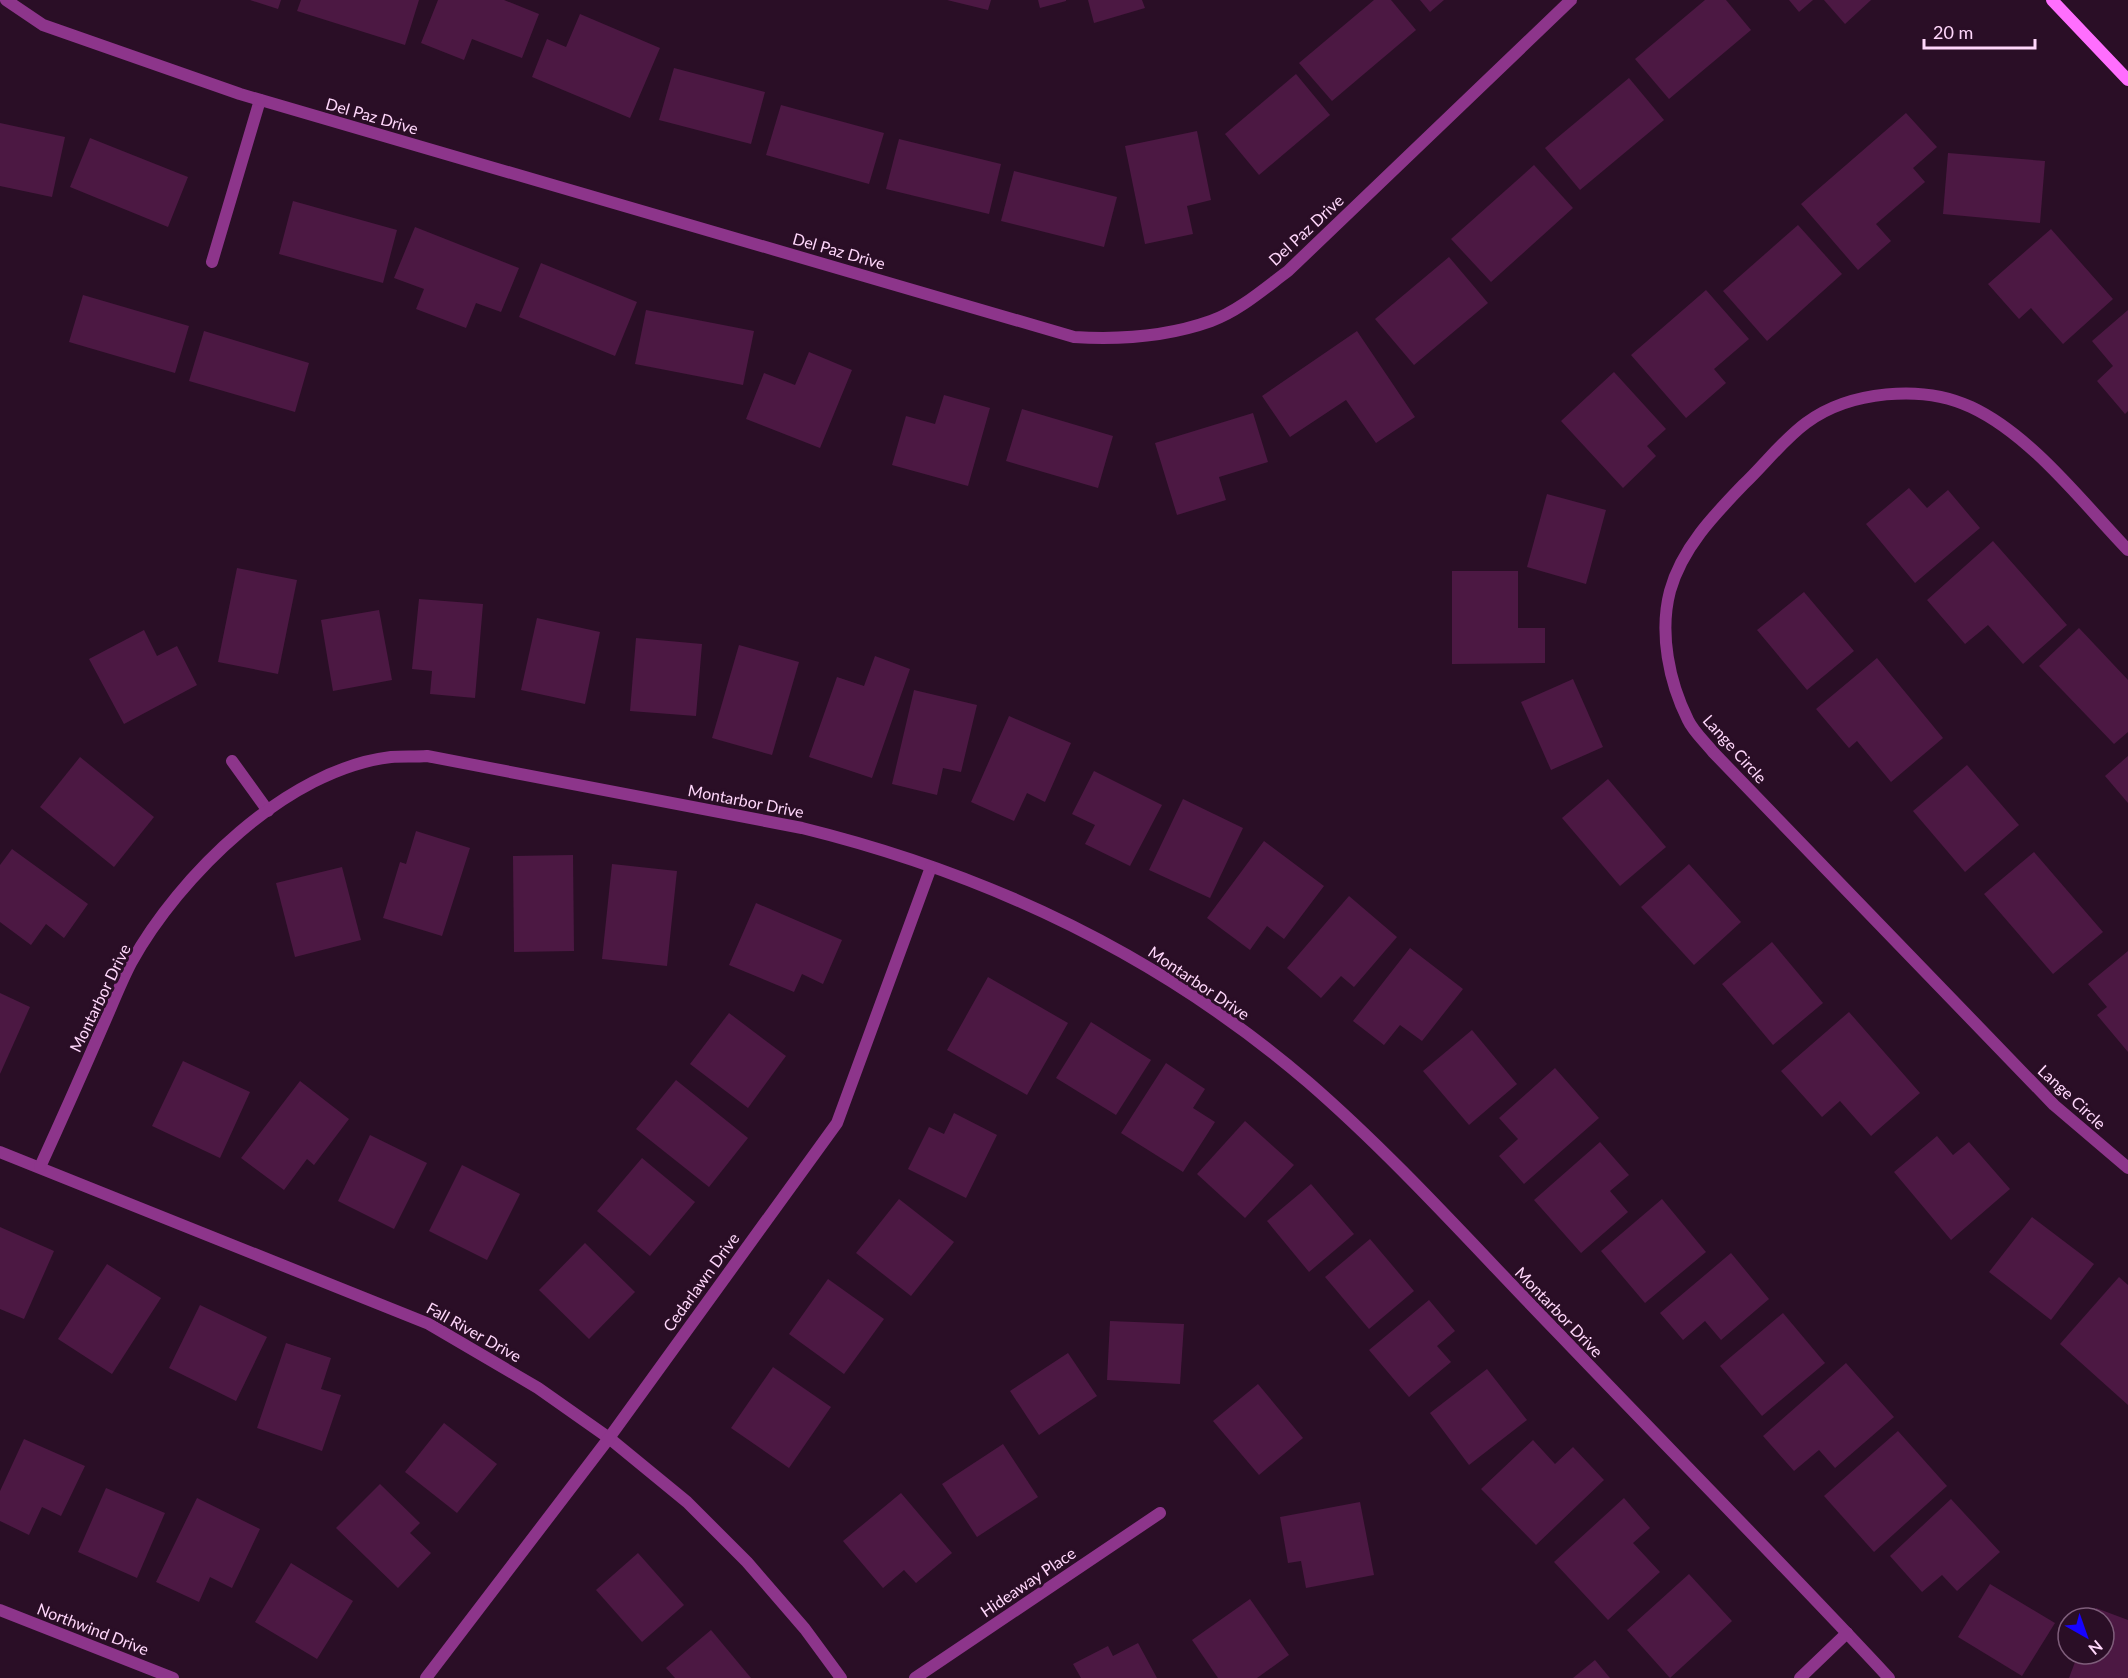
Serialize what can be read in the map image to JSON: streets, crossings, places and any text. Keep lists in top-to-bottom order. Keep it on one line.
{"streets":{"street":["Del Paz Drive","Lange Circle","Montarbor Drive","Cedarlawn Drive","Fall River Drive","Hideaway Place","Northwind Drive"]},"crossings":[["Montarbor Drive","Cedarlawn Drive"],["Montarbor Drive","Fall River Drive"],["Cedarlawn Drive","Fall River Drive"]],"scale_bar":"20 m","north":"bottom right"}
